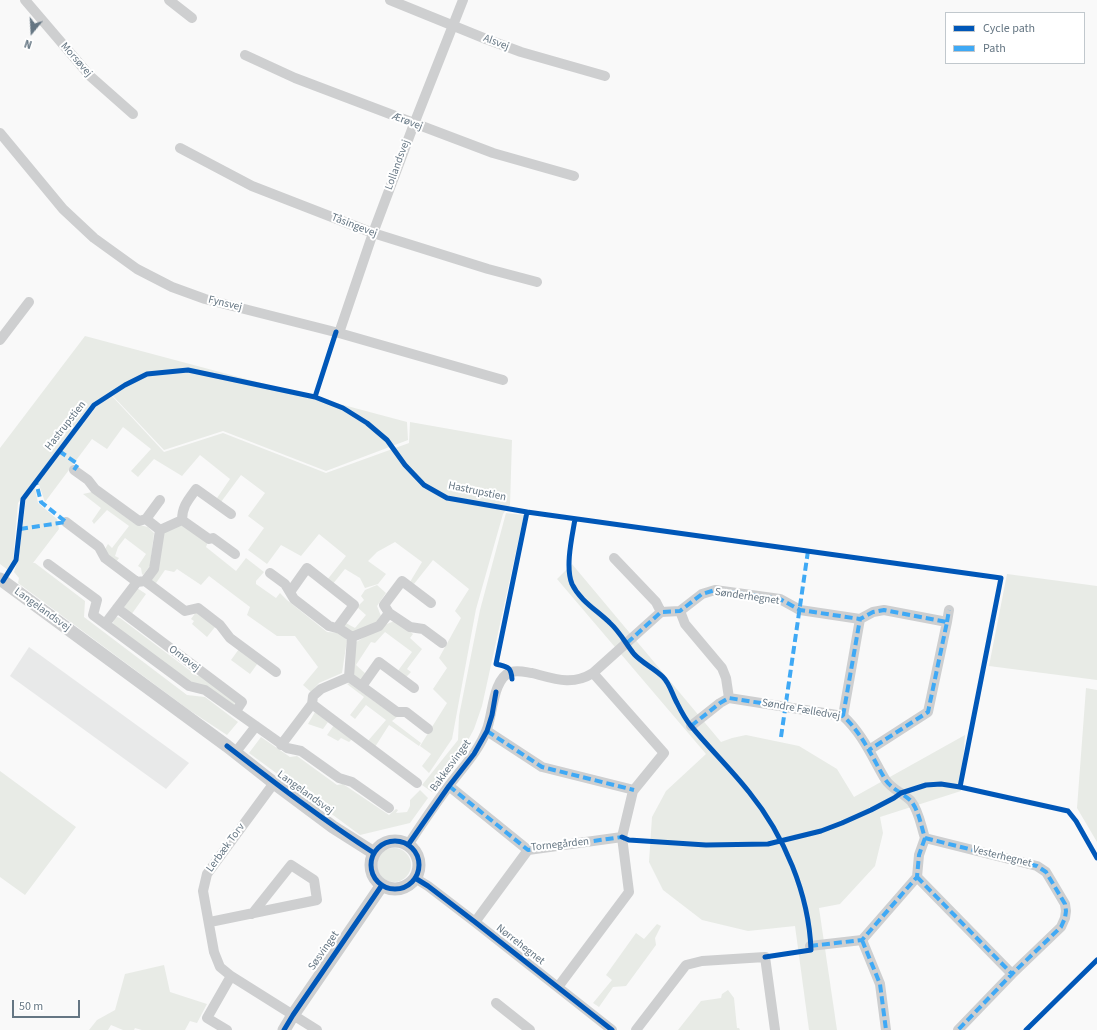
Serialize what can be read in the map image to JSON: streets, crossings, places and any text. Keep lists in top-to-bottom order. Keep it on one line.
{"streets":{"street":["Alsvej","Morsøvej","Ærøvej","Lollandsvej","Tåsingevej","Fynsvej","Sønderhegnet","Langelandsvej","Omøvej","Søndre Fælledvej","Bakkesvinget","Tornegården","Lerbæk Torv","Vesterhegnet","Nørrehegnet","Søsvinget"],"cycle path":["Hastrupstien"]},"crossings":[["Alsvej","Lollandsvej"],["Ærøvej","Lollandsvej"],["Lollandsvej","Tåsingevej"],["Lollandsvej","Fynsvej"],["Langelandsvej","Bakkesvinget"],["Langelandsvej","Lerbæk Torv"],["Langelandsvej","Nørrehegnet"],["Langelandsvej","Søsvinget"],["Søndre Fælledvej","Vesterhegnet"],["Bakkesvinget","Tornegården"],["Bakkesvinget","Nørrehegnet"],["Bakkesvinget","Søsvinget"],["Lerbæk Torv","Søsvinget"],["Nørrehegnet","Søsvinget"]],"legend":["Cycle path","Path"],"scale_bar":"50 m","north":"bottom"}
